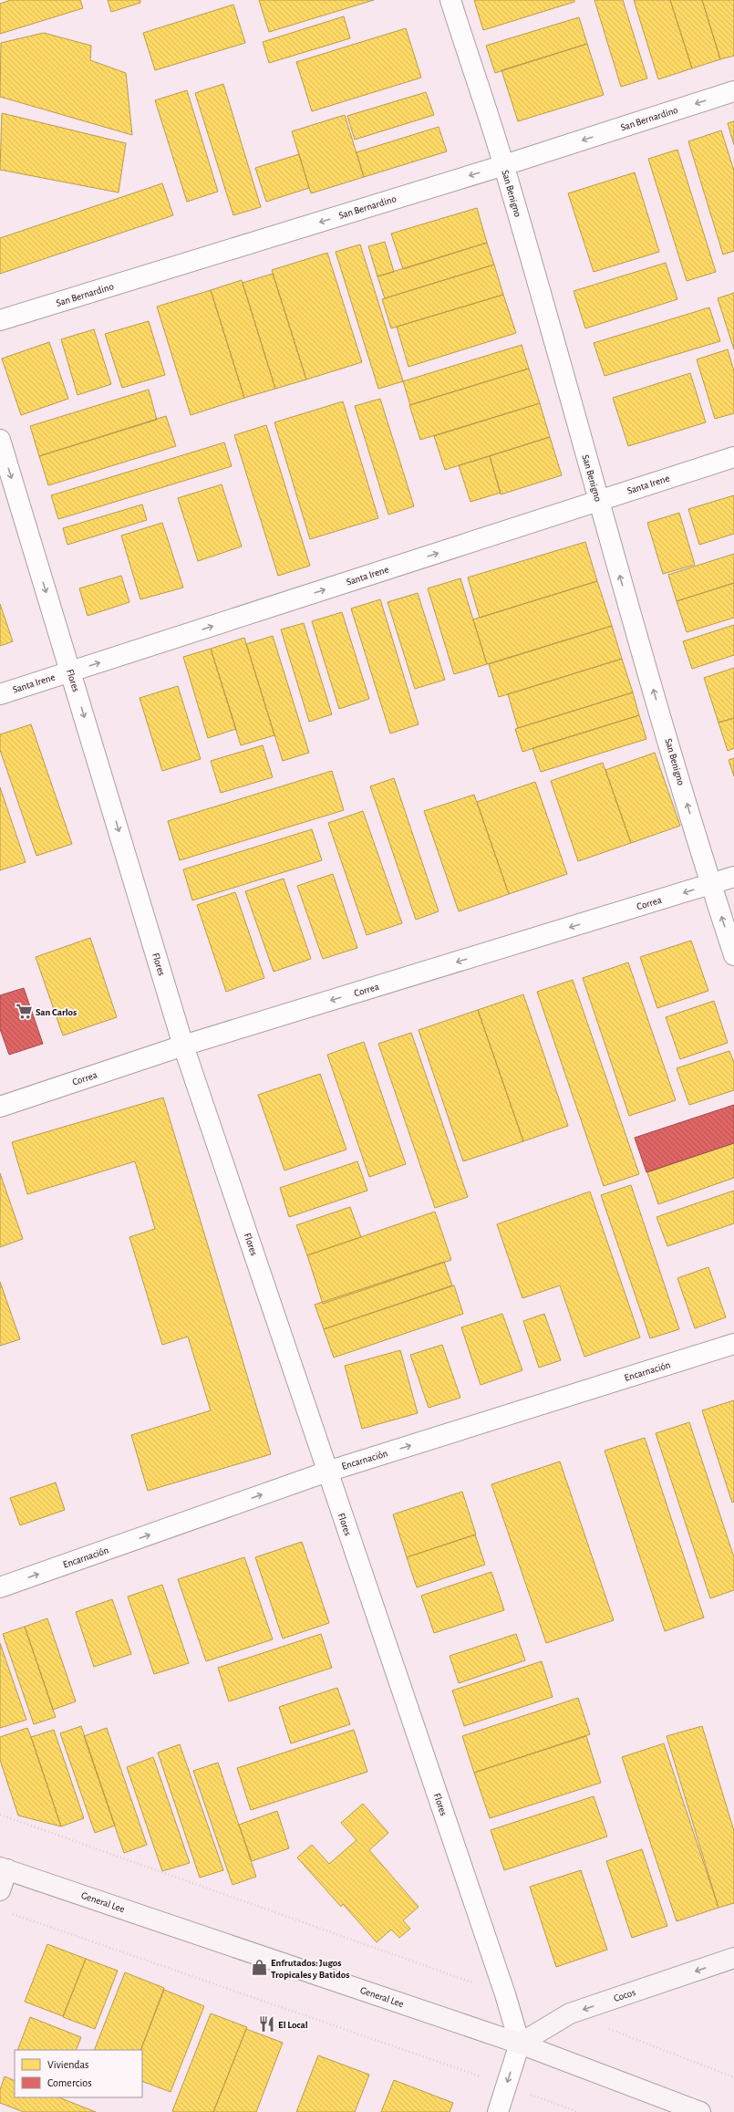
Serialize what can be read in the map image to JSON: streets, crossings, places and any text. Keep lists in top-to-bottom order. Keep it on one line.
{"streets":{"street":["San Bernardino","San Benigno","Santa Irene","Flores","Correa","Encarnación","General Lee","Cocos"]},"crossings":[["San Bernardino","San Benigno"],["San Benigno","Santa Irene"],["San Benigno","Correa"],["Santa Irene","Flores"],["Flores","Correa"],["Flores","Encarnación"],["Flores","General Lee"],["Flores","Cocos"],["General Lee","Cocos"]],"one_way":["San Bernardino","San Benigno","Santa Irene","Flores","Correa","Encarnación","Cocos"],"places":{"supermarket":["San Carlos"],"shop":["Enfrutados: Jugos Tropicales y Batidos"],"restaurant":["El Local"]},"legend":["Viviendas","Comercios"]}
